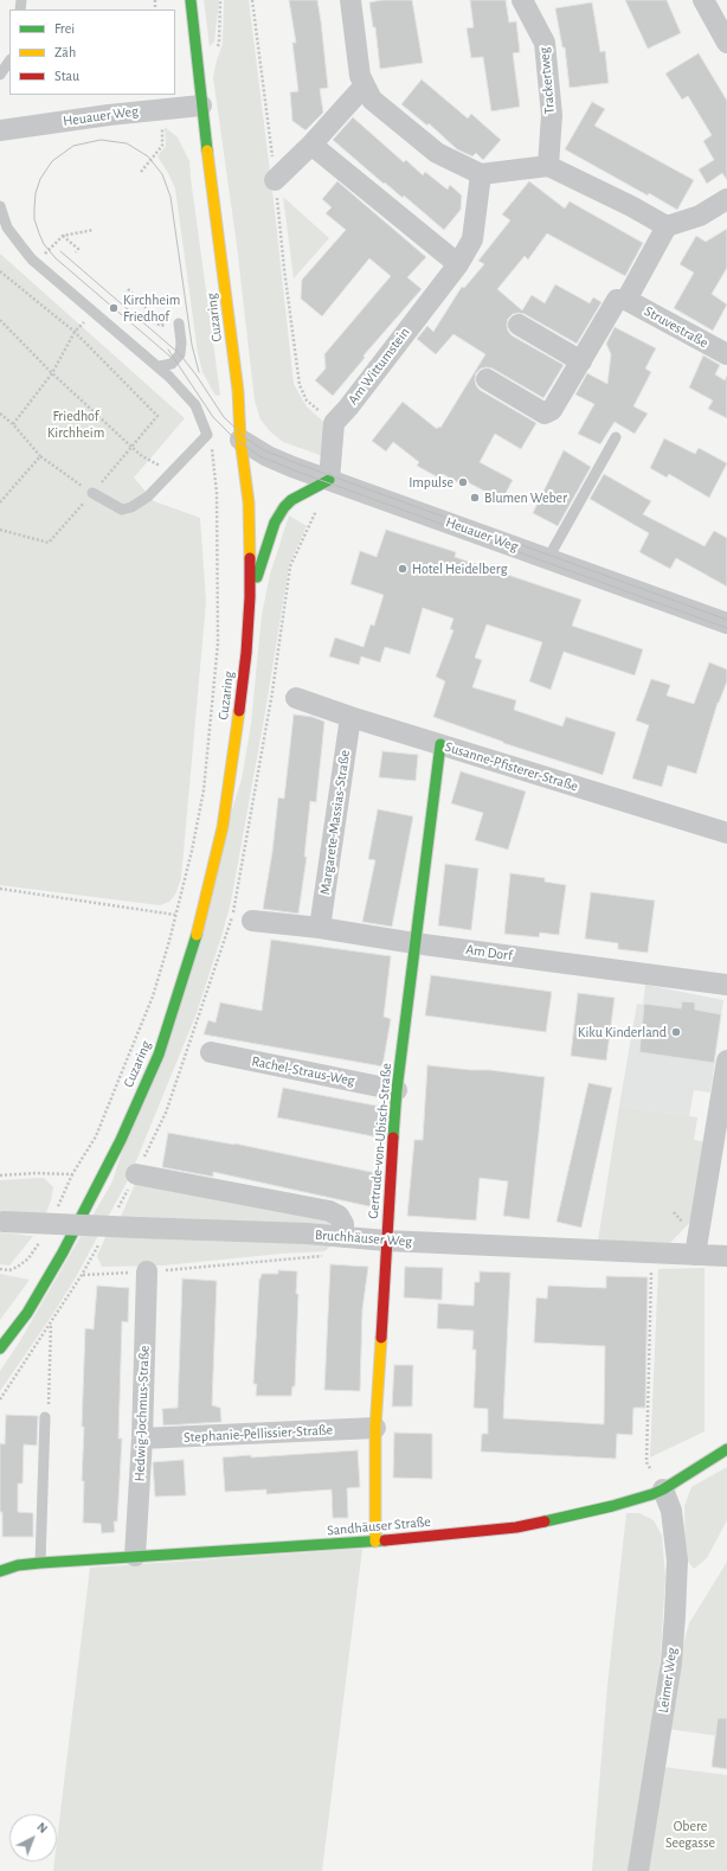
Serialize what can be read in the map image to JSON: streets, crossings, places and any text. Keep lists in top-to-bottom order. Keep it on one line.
{"streets":{"street":["Trackertweg","Heuauer Weg","Cuzaring","Struvestraße","Am Wittumstein","Susanne-Pfisterer-Straße","Margarete-Massias-Straße","Am Dorf","Rachel-Straus-Weg","Gertrude-von-Ubisch-Straße","Bruchhäuser Weg","Hedwig-Jochmus-Straße","Stephanie-Pellissier-Straße","Sandhäuser Straße","Leimer Weg"]},"crossings":[["Heuauer Weg","Cuzaring"],["Susanne-Pfisterer-Straße","Margarete-Massias-Straße"],["Susanne-Pfisterer-Straße","Gertrude-von-Ubisch-Straße"],["Margarete-Massias-Straße","Am Dorf"],["Am Dorf","Gertrude-von-Ubisch-Straße"],["Rachel-Straus-Weg","Gertrude-von-Ubisch-Straße"],["Gertrude-von-Ubisch-Straße","Bruchhäuser Weg"],["Gertrude-von-Ubisch-Straße","Stephanie-Pellissier-Straße"],["Gertrude-von-Ubisch-Straße","Sandhäuser Straße"],["Hedwig-Jochmus-Straße","Stephanie-Pellissier-Straße"],["Hedwig-Jochmus-Straße","Sandhäuser Straße"],["Sandhäuser Straße","Leimer Weg"]],"parks":["Friedhof Kirchheim","Obere Seegasse"],"places":["Kirchheim Friedhof","Impulse","Blumen Weber","Hotel Heidelberg","Kiku Kinderland"],"legend":["Frei","Zäh","Stau"],"north":"top right"}
